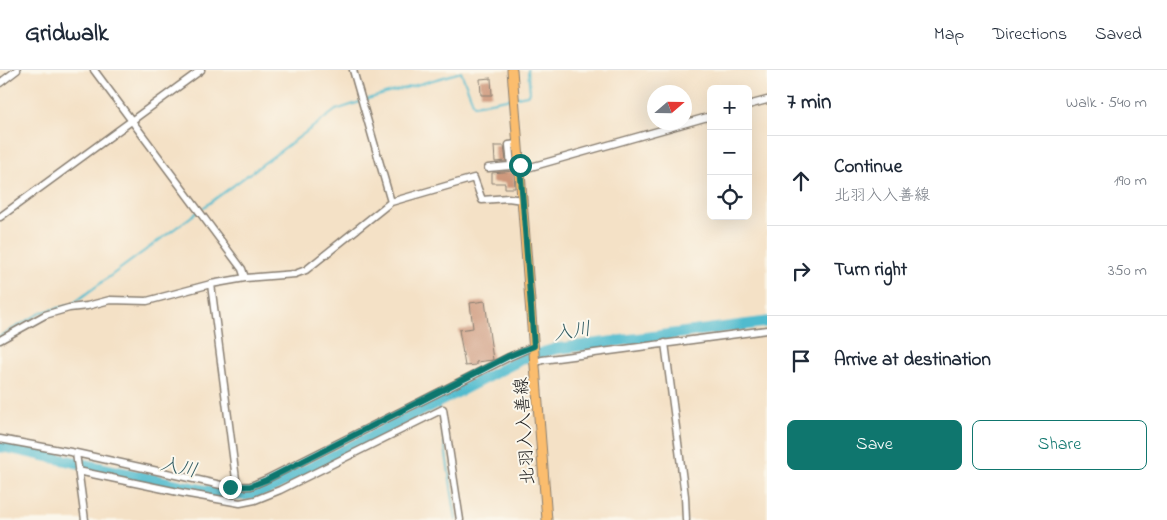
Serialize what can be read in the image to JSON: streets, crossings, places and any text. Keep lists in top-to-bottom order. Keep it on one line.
{"streets":{"main road":["北羽入入善線"]},"water":["入川"],"north":"right","page":{"header":"Gridwalk","nav":["Map","Directions","Saved"],"heading":["7 min","Walk · 540 m"],"map_buttons":["+","−"],"list":[["Continue","北羽入入善線","190 m"],["Turn right","350 m"],"Arrive at destination"],"buttons":["Save","Share"]}}
